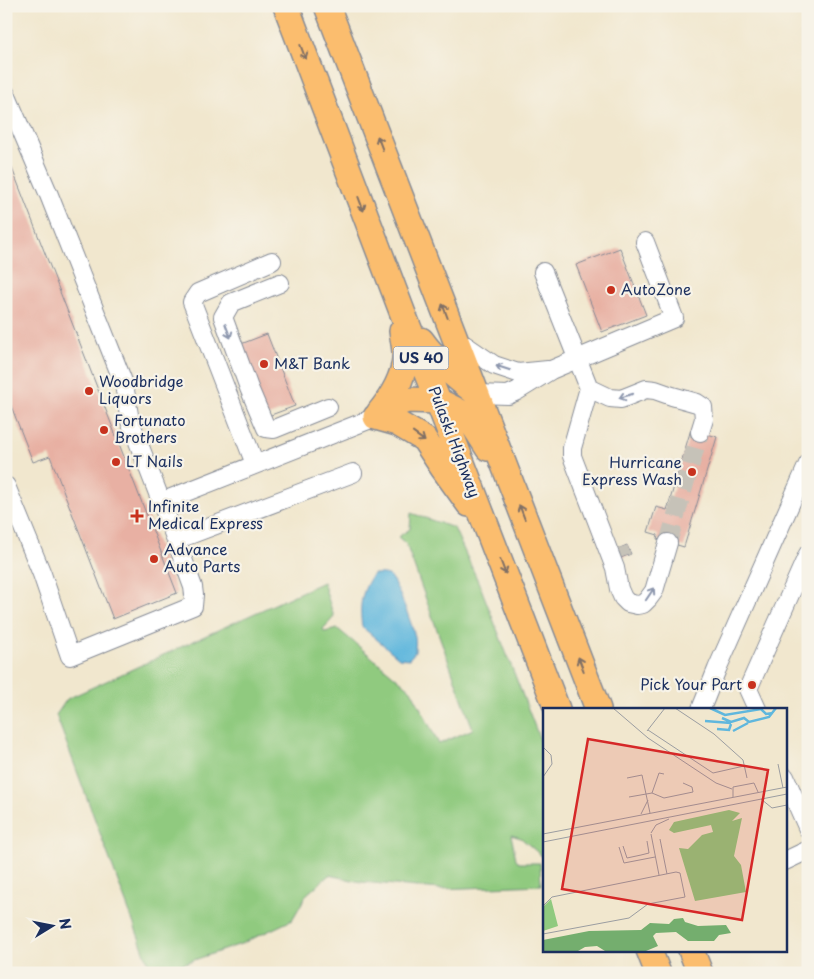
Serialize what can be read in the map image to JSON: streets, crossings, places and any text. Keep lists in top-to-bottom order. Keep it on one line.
{"streets":{"highway":["US 40","Pulaski Highway"]},"places":{"other":["AutoZone","M&T Bank","Woodbridge Liquors","Fortunato Brothers","LT Nails","Hurricane Express Wash","Advance Auto Parts","Pick Your Part"],"health":["Infinite Medical Express"]},"north":"right"}
